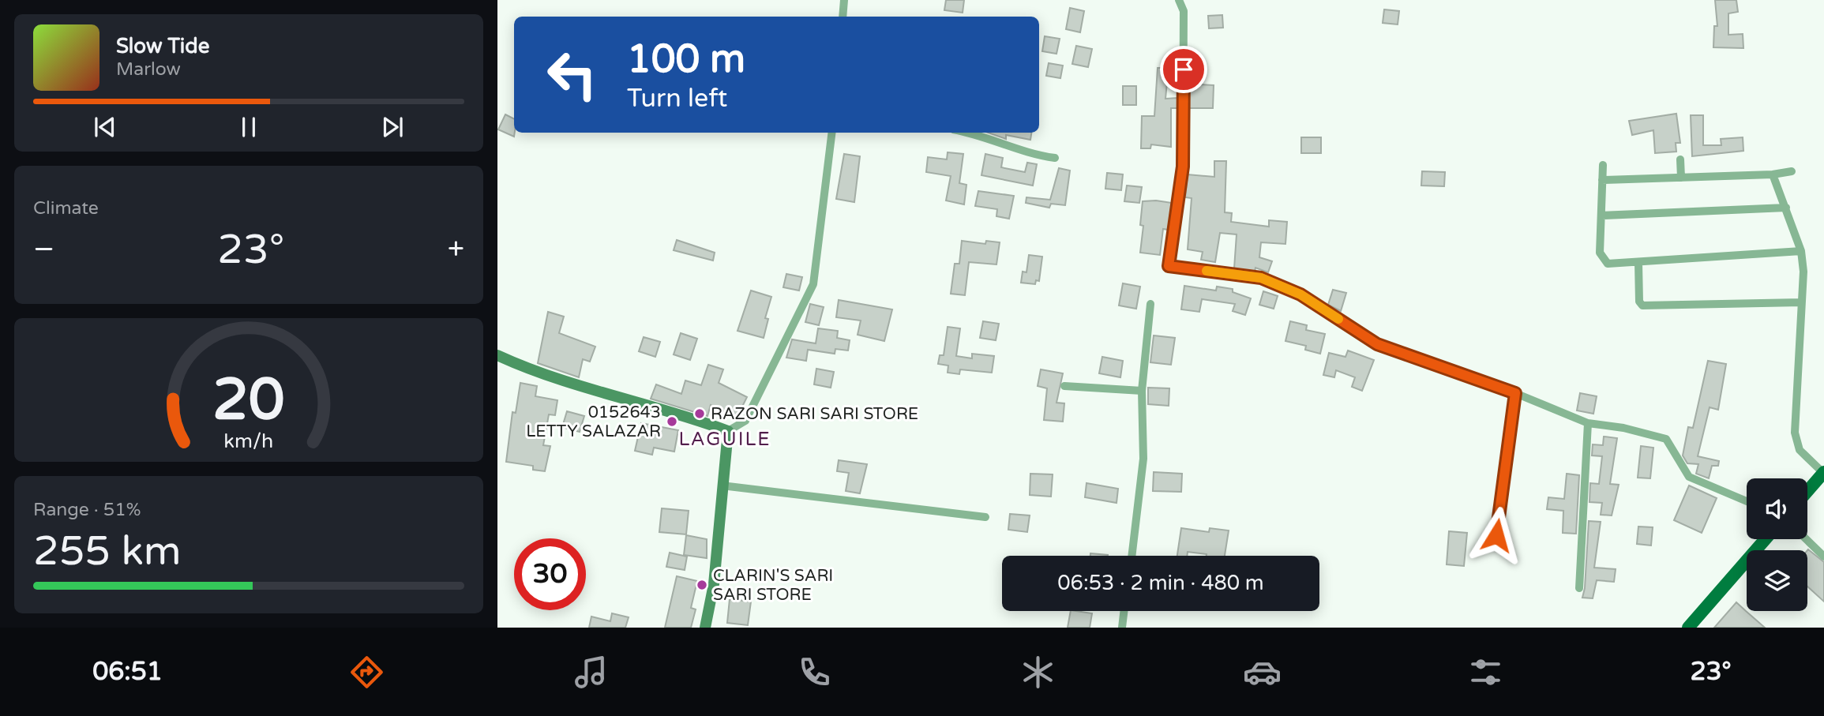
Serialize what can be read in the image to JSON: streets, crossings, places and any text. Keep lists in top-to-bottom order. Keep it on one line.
{"districts":["LAGUILE"],"places":["RAZON SARI SARI STORE","0152643 LETTY SALAZAR","CLARIN'S SARI SARI STORE"],"page":{"turn":["100 m","Turn left"],"song":["Slow Tide","Marlow"],"tile":["Climate",["Range · 51%","255 km"]],"heat":["−","23°","+"],"limit":"30","trip":"06:53 · 2 min · 480 m","tabs":["06:51","23°"],"gauge":["20","km/h"]}}
